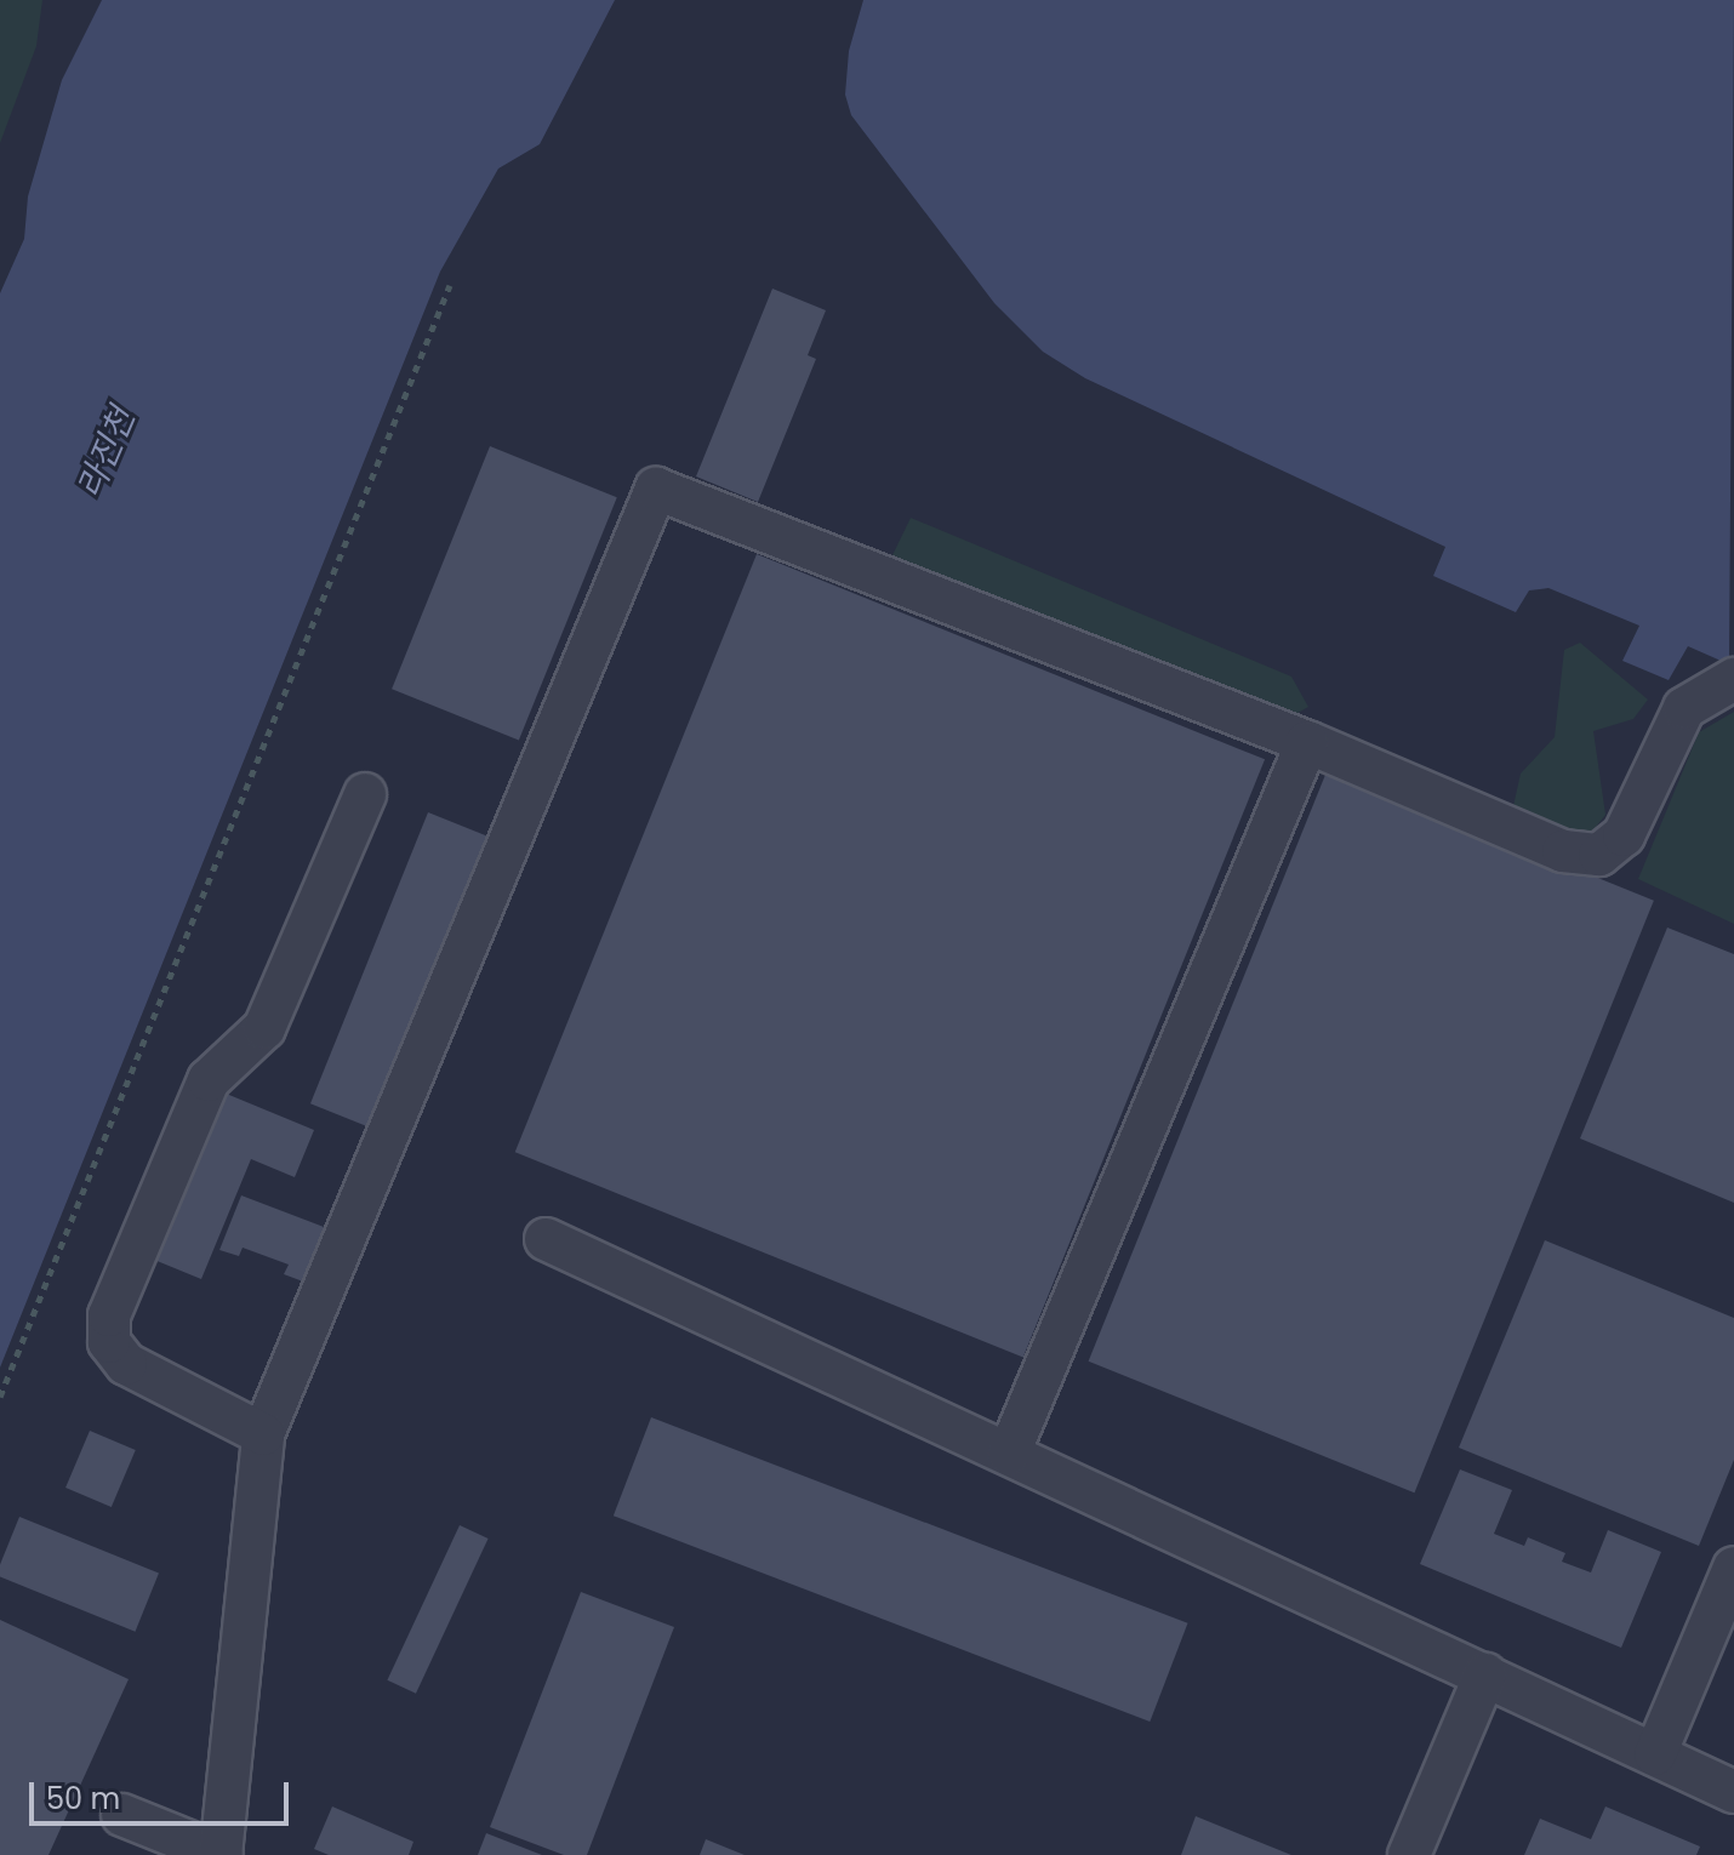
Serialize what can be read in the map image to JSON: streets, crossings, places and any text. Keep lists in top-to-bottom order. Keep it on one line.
{"water":["라진천"],"scale_bar":"50 m"}
